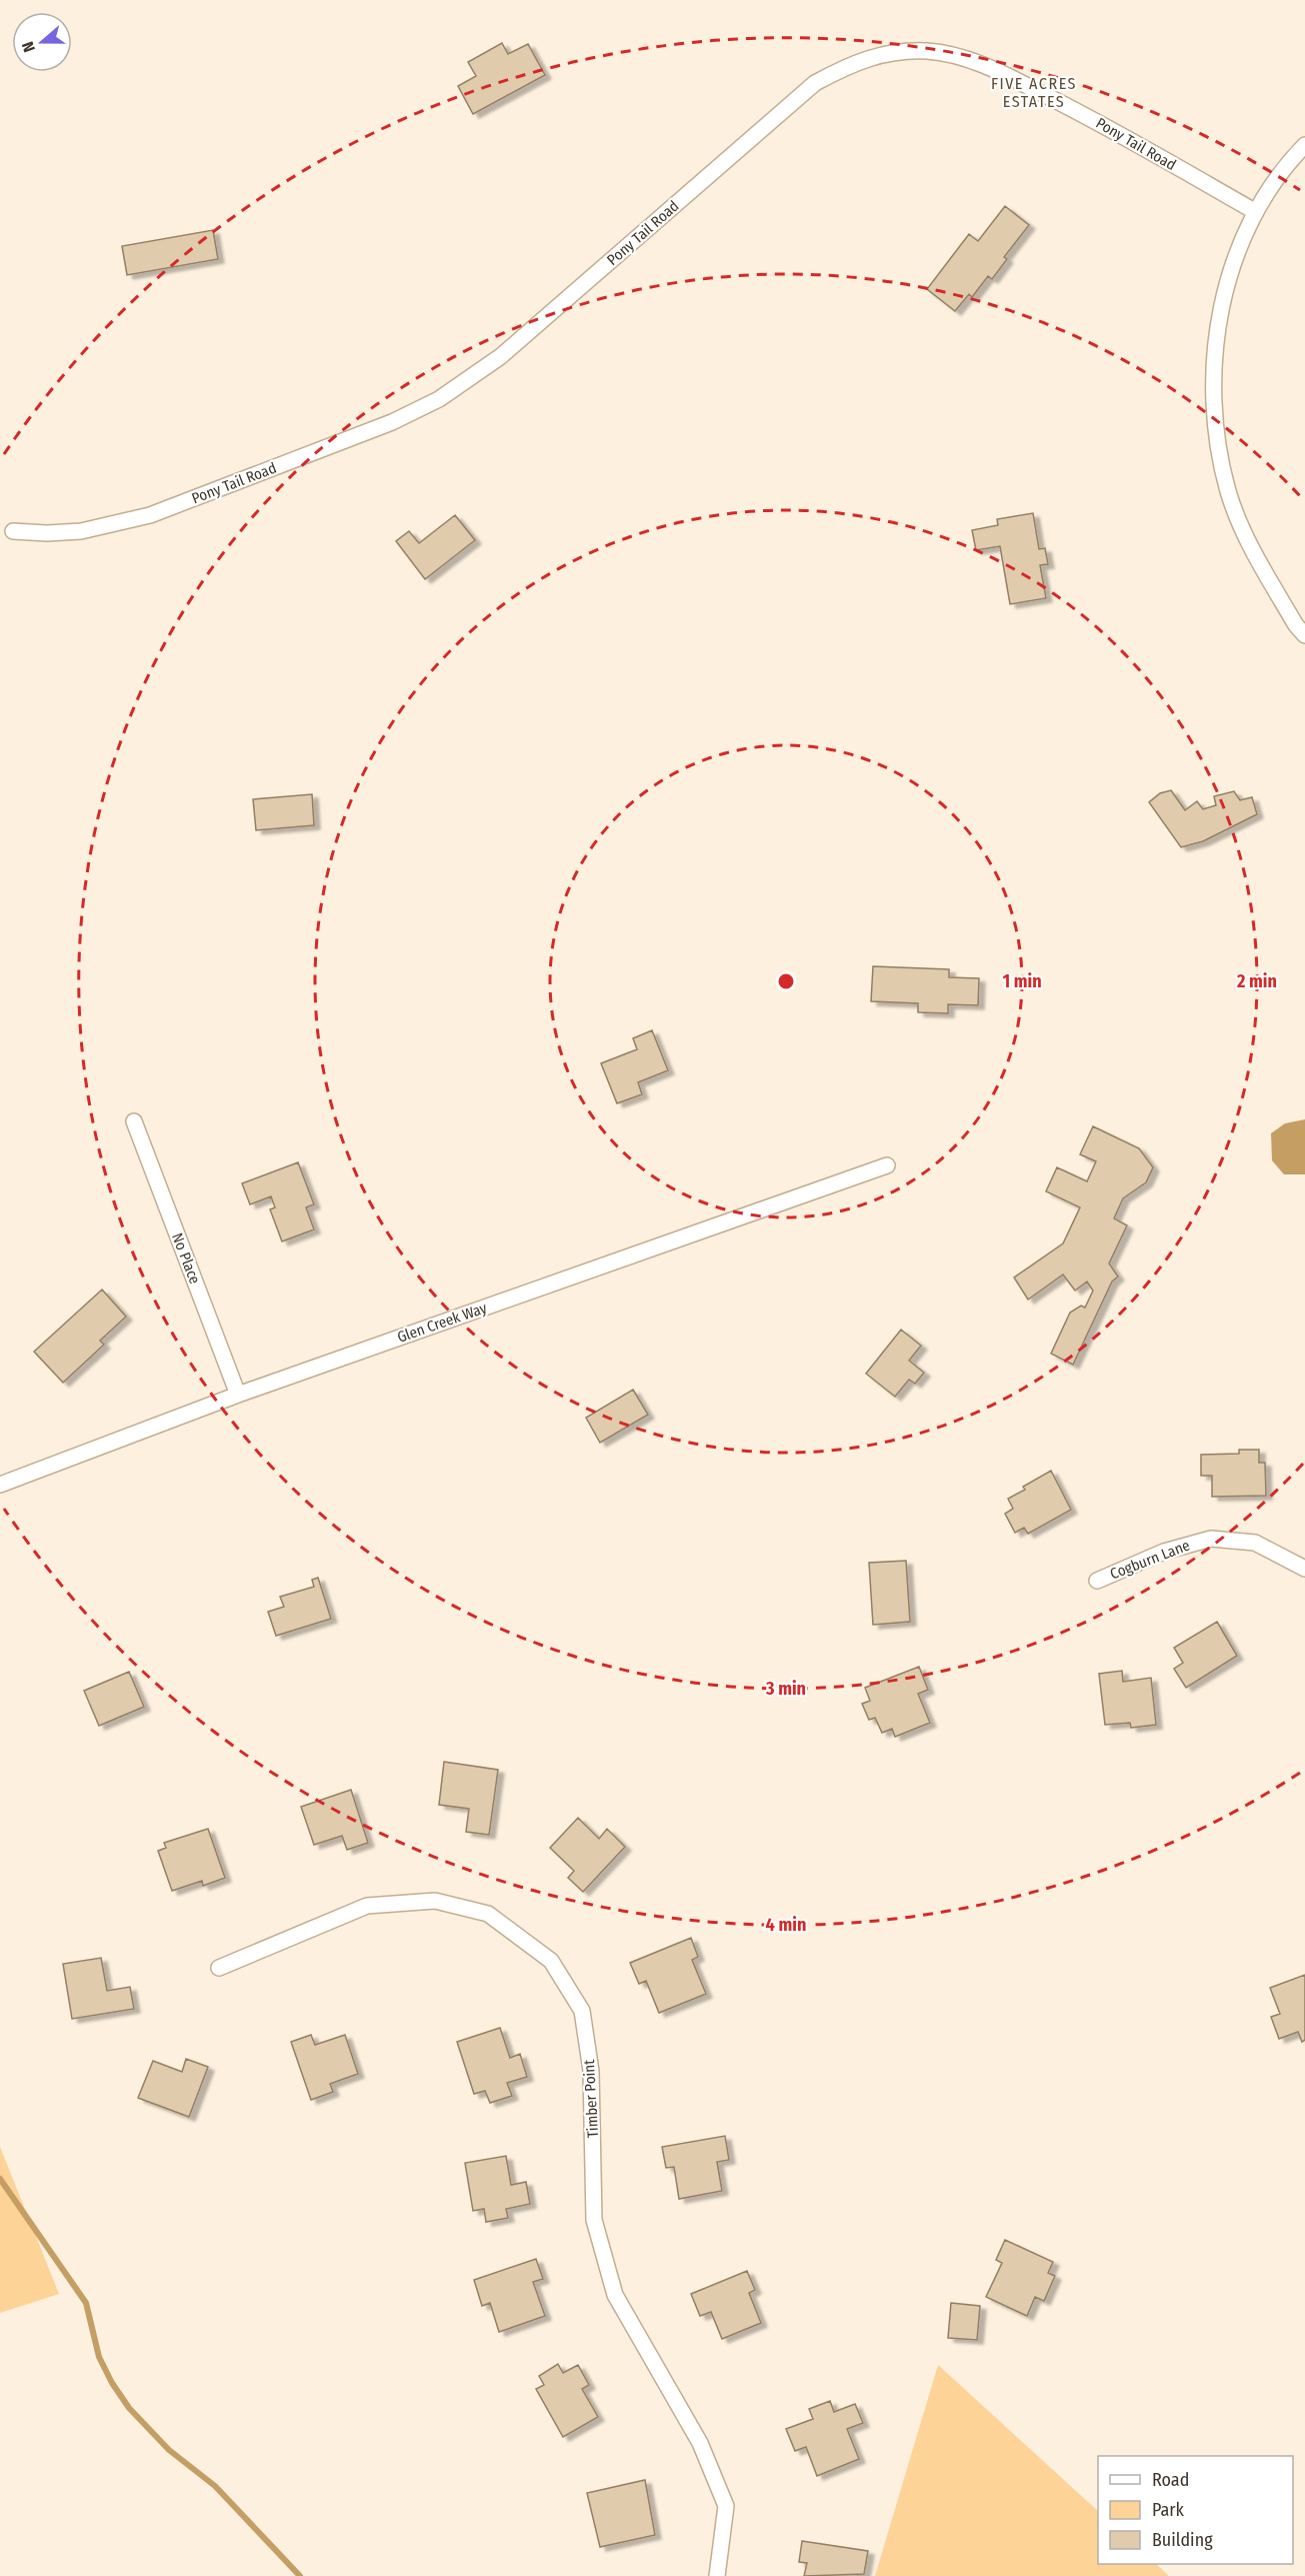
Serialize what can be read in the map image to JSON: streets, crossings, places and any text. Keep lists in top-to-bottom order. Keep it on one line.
{"streets":{"street":["Pony Tail Road","No Place","Glen Creek Way","Cogburn Lane","Timber Point"]},"crossings":[["No Place","Glen Creek Way"]],"districts":["FIVE ACRES ESTATES"],"legend":["Road","Park","Building"],"north":"left","rings":["1 min","2 min","3 min","4 min"]}
